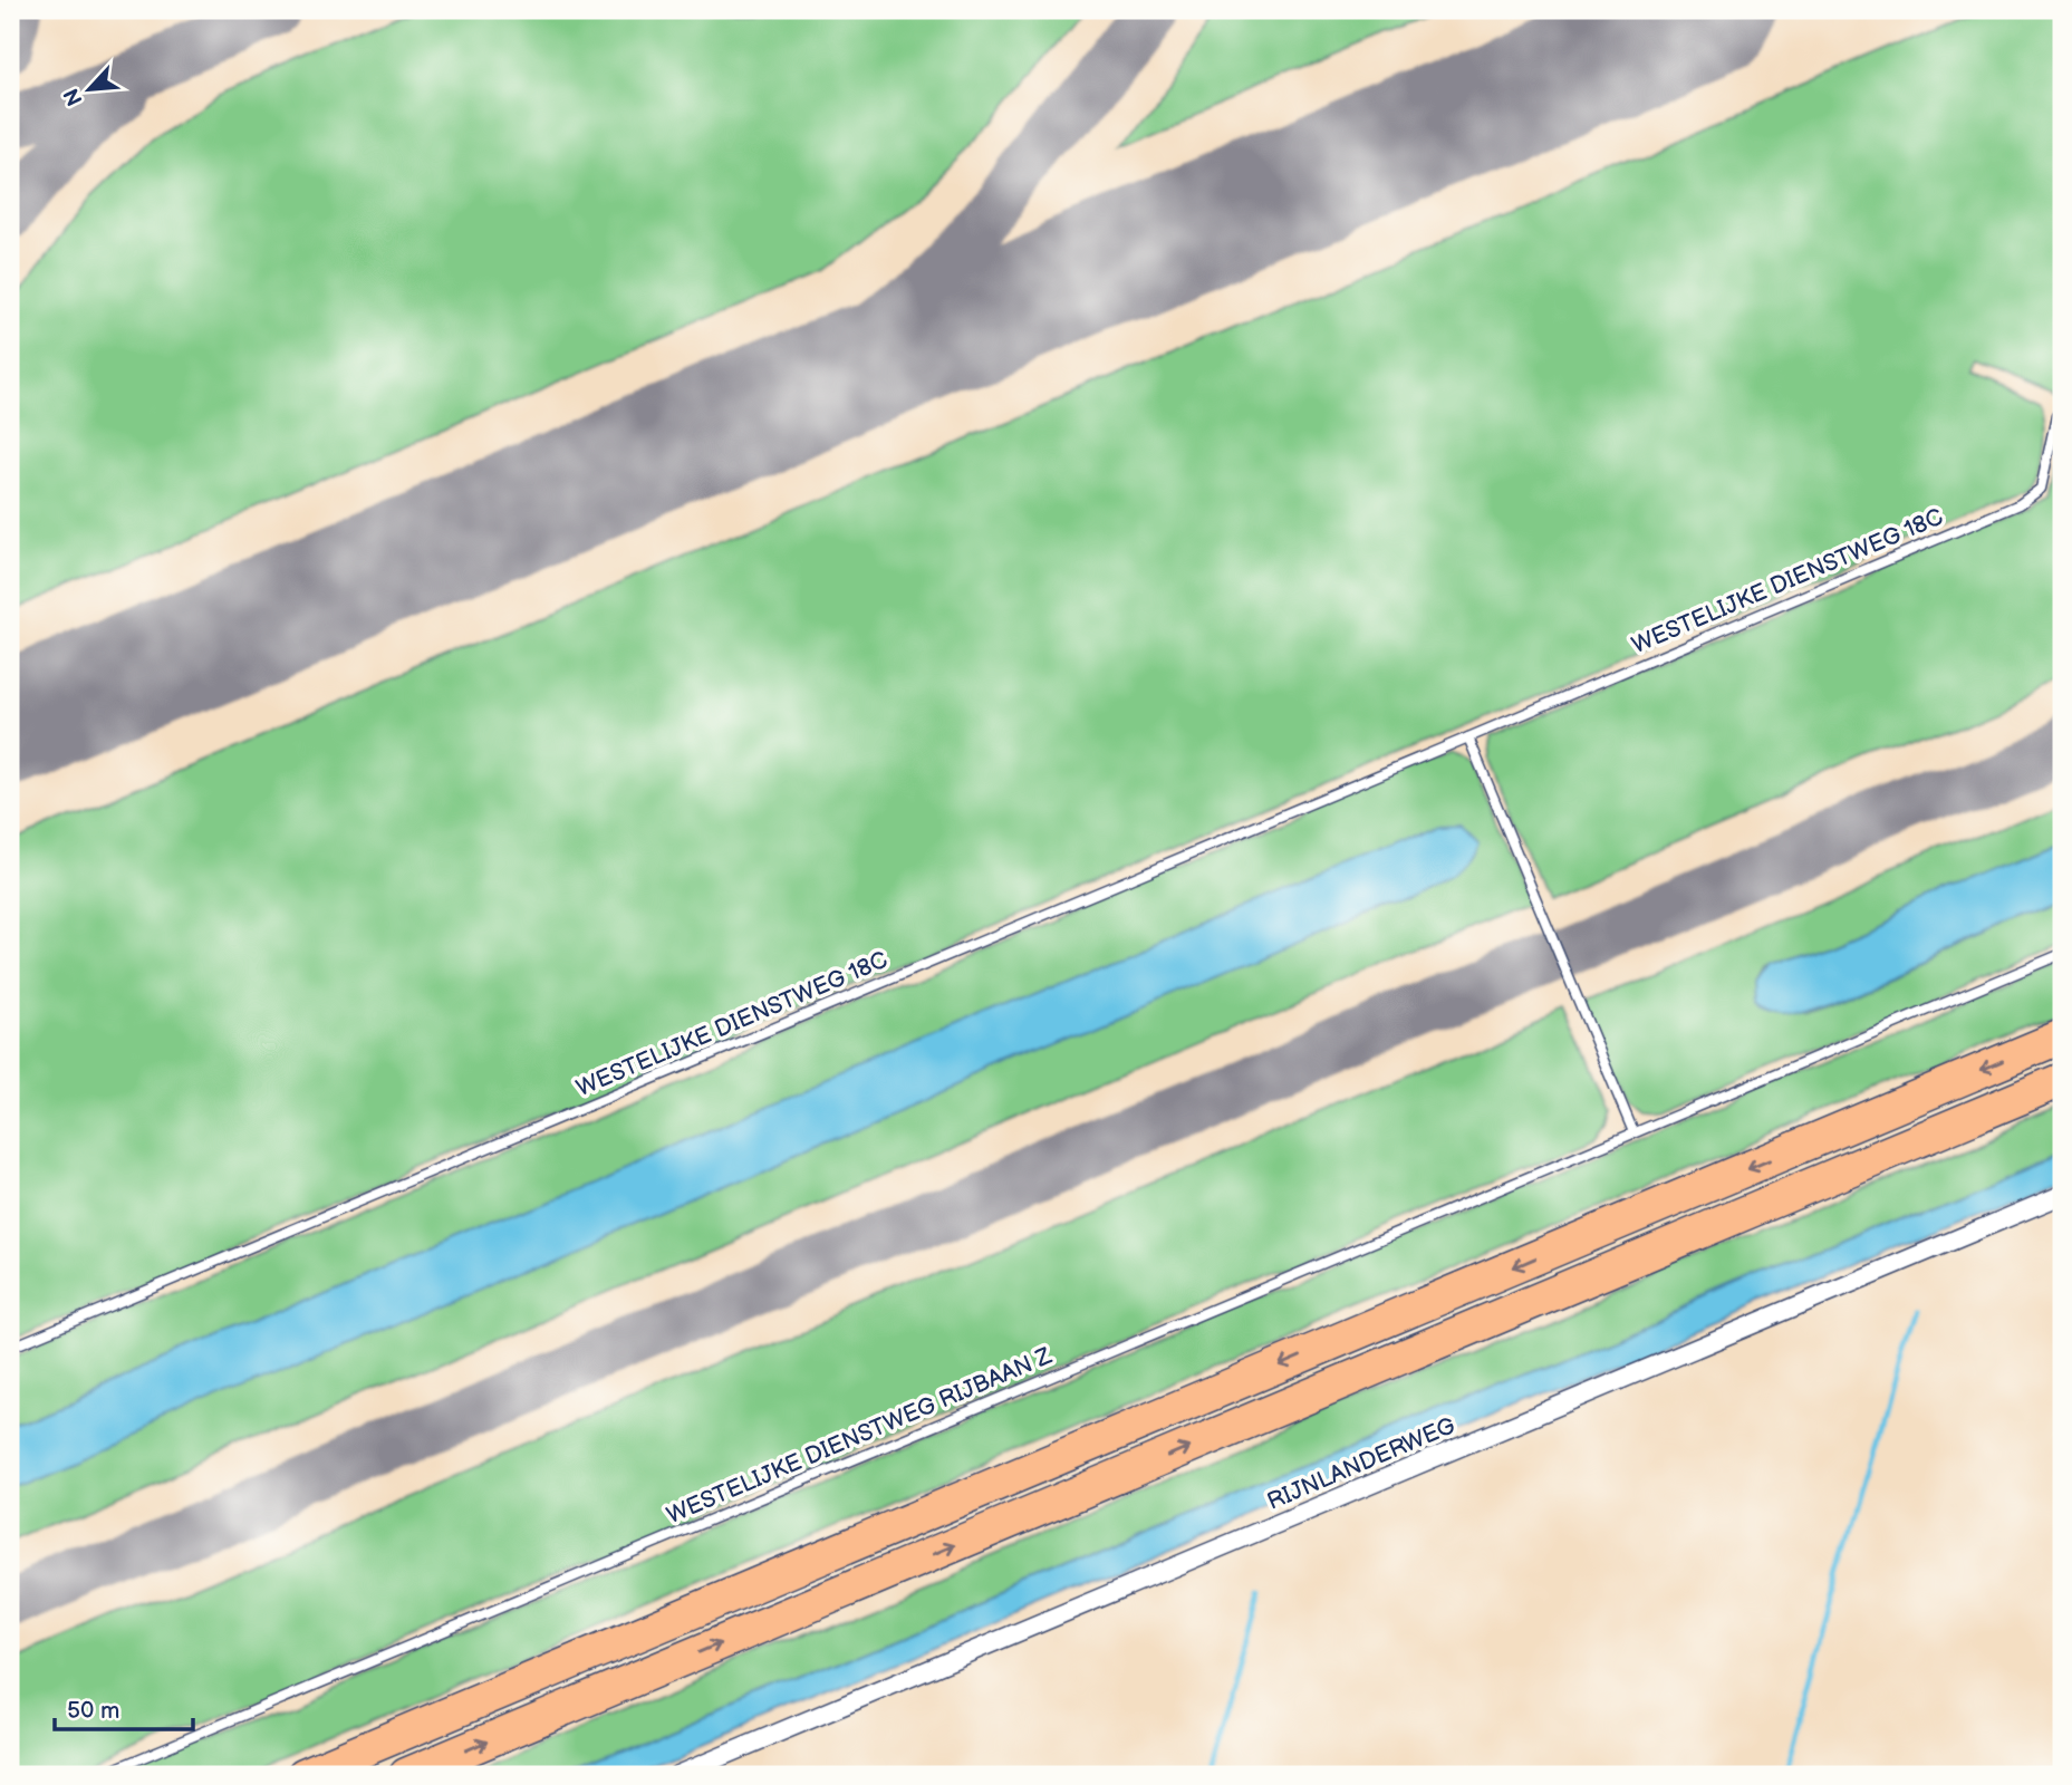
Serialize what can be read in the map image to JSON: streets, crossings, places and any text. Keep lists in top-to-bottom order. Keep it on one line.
{"streets":{"street":["RIJNLANDERWEG"],"lane":["WESTELIJKE DIENSTWEG 18C","WESTELIJKE DIENSTWEG RIJBAAN Z"]},"scale_bar":"50 m","north":"bottom left"}
